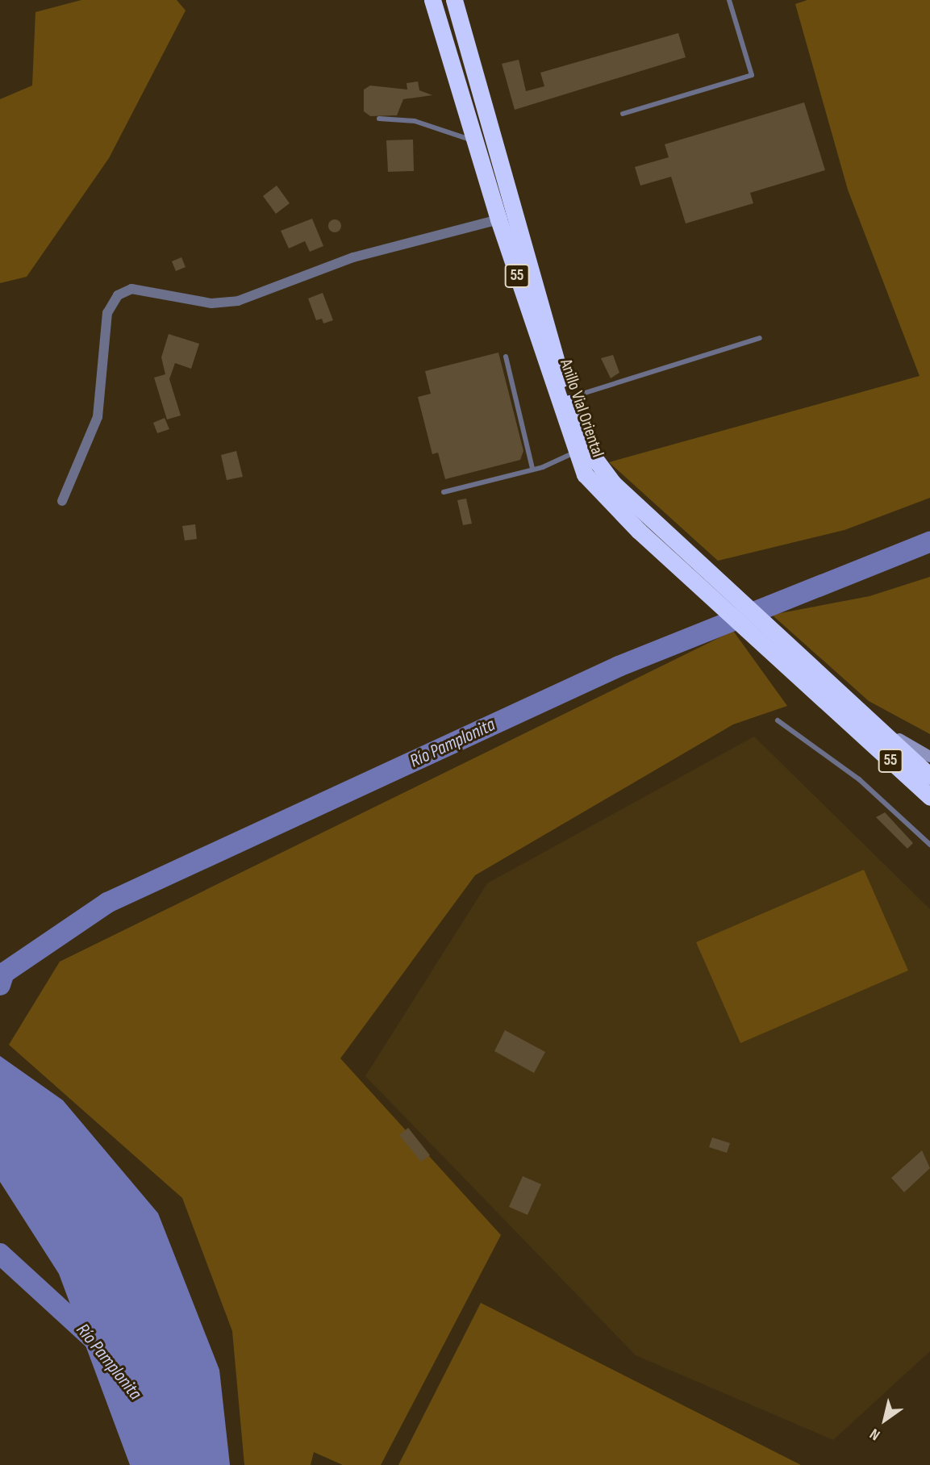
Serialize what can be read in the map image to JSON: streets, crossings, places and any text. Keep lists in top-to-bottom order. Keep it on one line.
{"streets":{"highway":["55","Anillo Vial Oriental"]},"water":["Río Pamplonita"],"north":"bottom left"}
